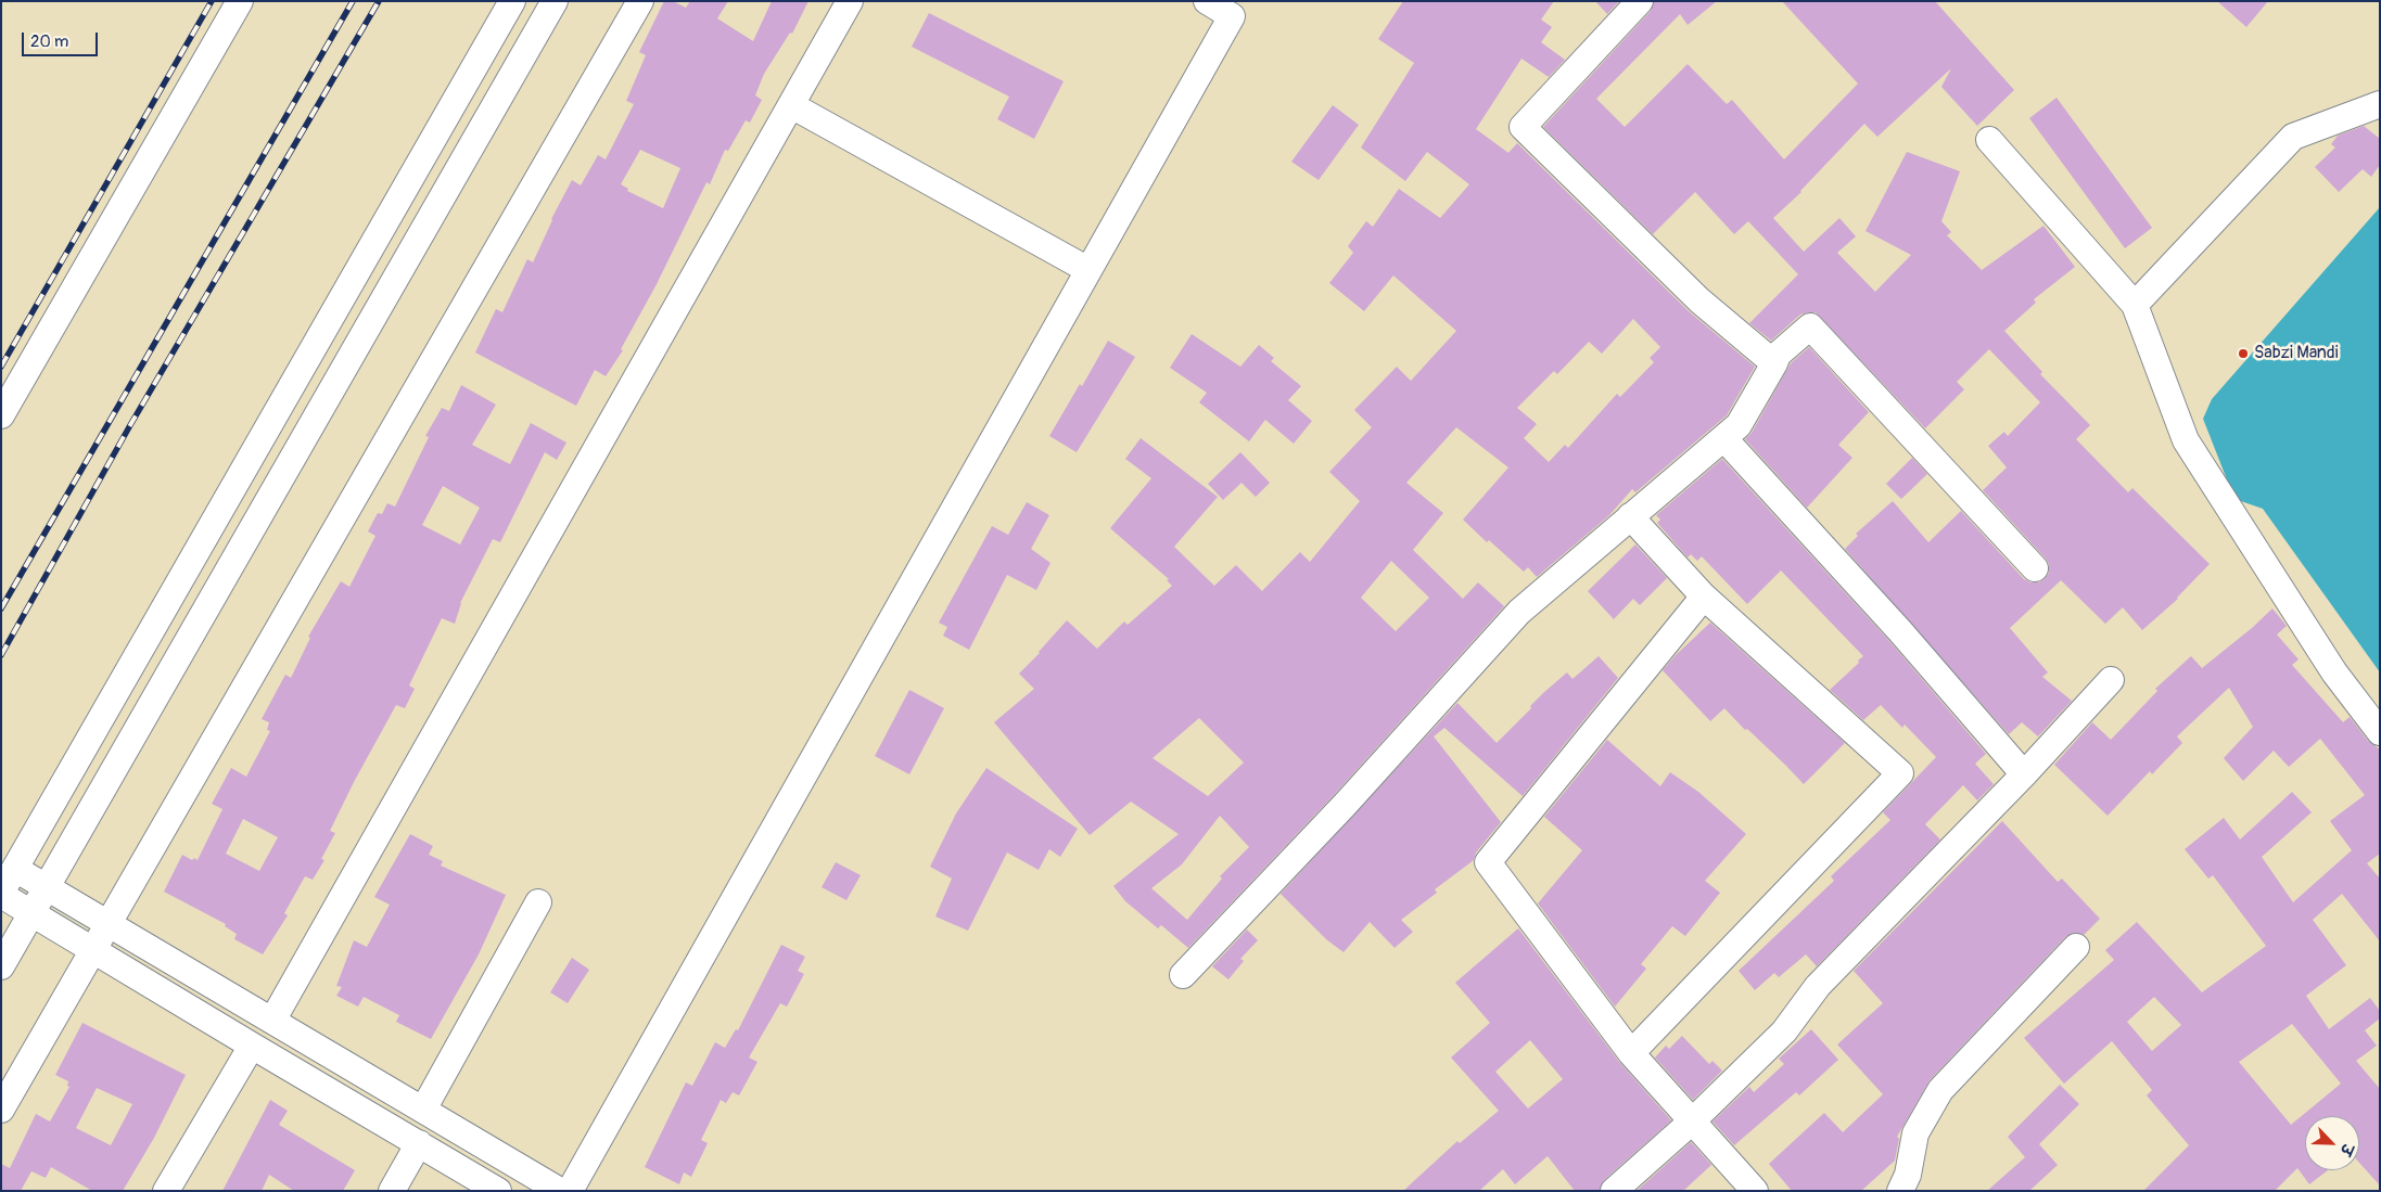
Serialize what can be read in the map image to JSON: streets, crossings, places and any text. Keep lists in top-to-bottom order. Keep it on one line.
{"places":["Sabzi Mandi"],"scale_bar":"20 m","north":"bottom right"}
